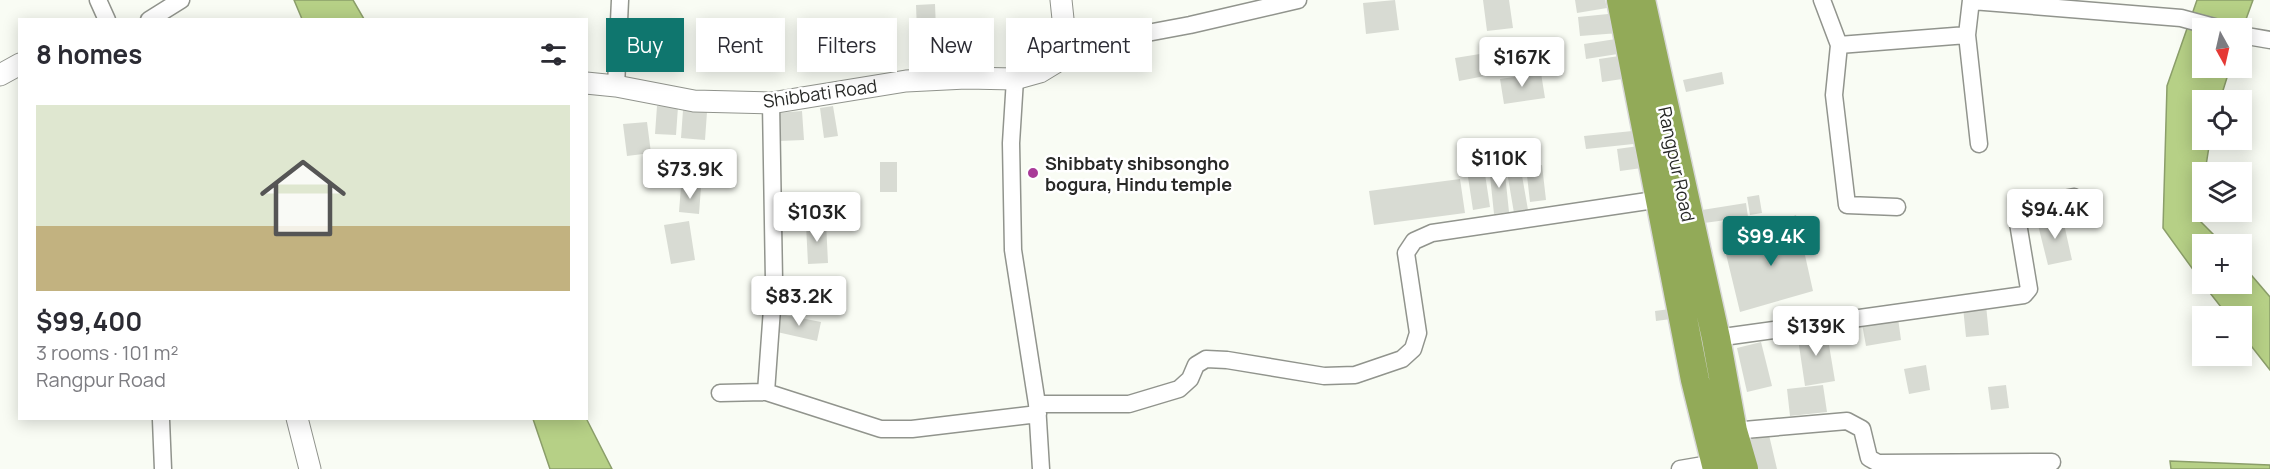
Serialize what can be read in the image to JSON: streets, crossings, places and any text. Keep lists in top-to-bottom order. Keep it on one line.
{"streets":{"highway":["Rangpur Road"],"street":["Shibbati Road"]},"places":["Shibbaty shibsongho bogura, Hindu temple"],"north":"bottom","page":{"map_buttons":["+","−"],"chip":["Buy","Rent","Filters","New","Apartment"],"heading":"8 homes","price":["$167K","$110K","$73.9K","$94.4K","$103K","$99.4K","$83.2K","$139K"],"list":[{"name":"$99,400","note":"3 rooms · 101 m² · Rangpur Road"}]}}
